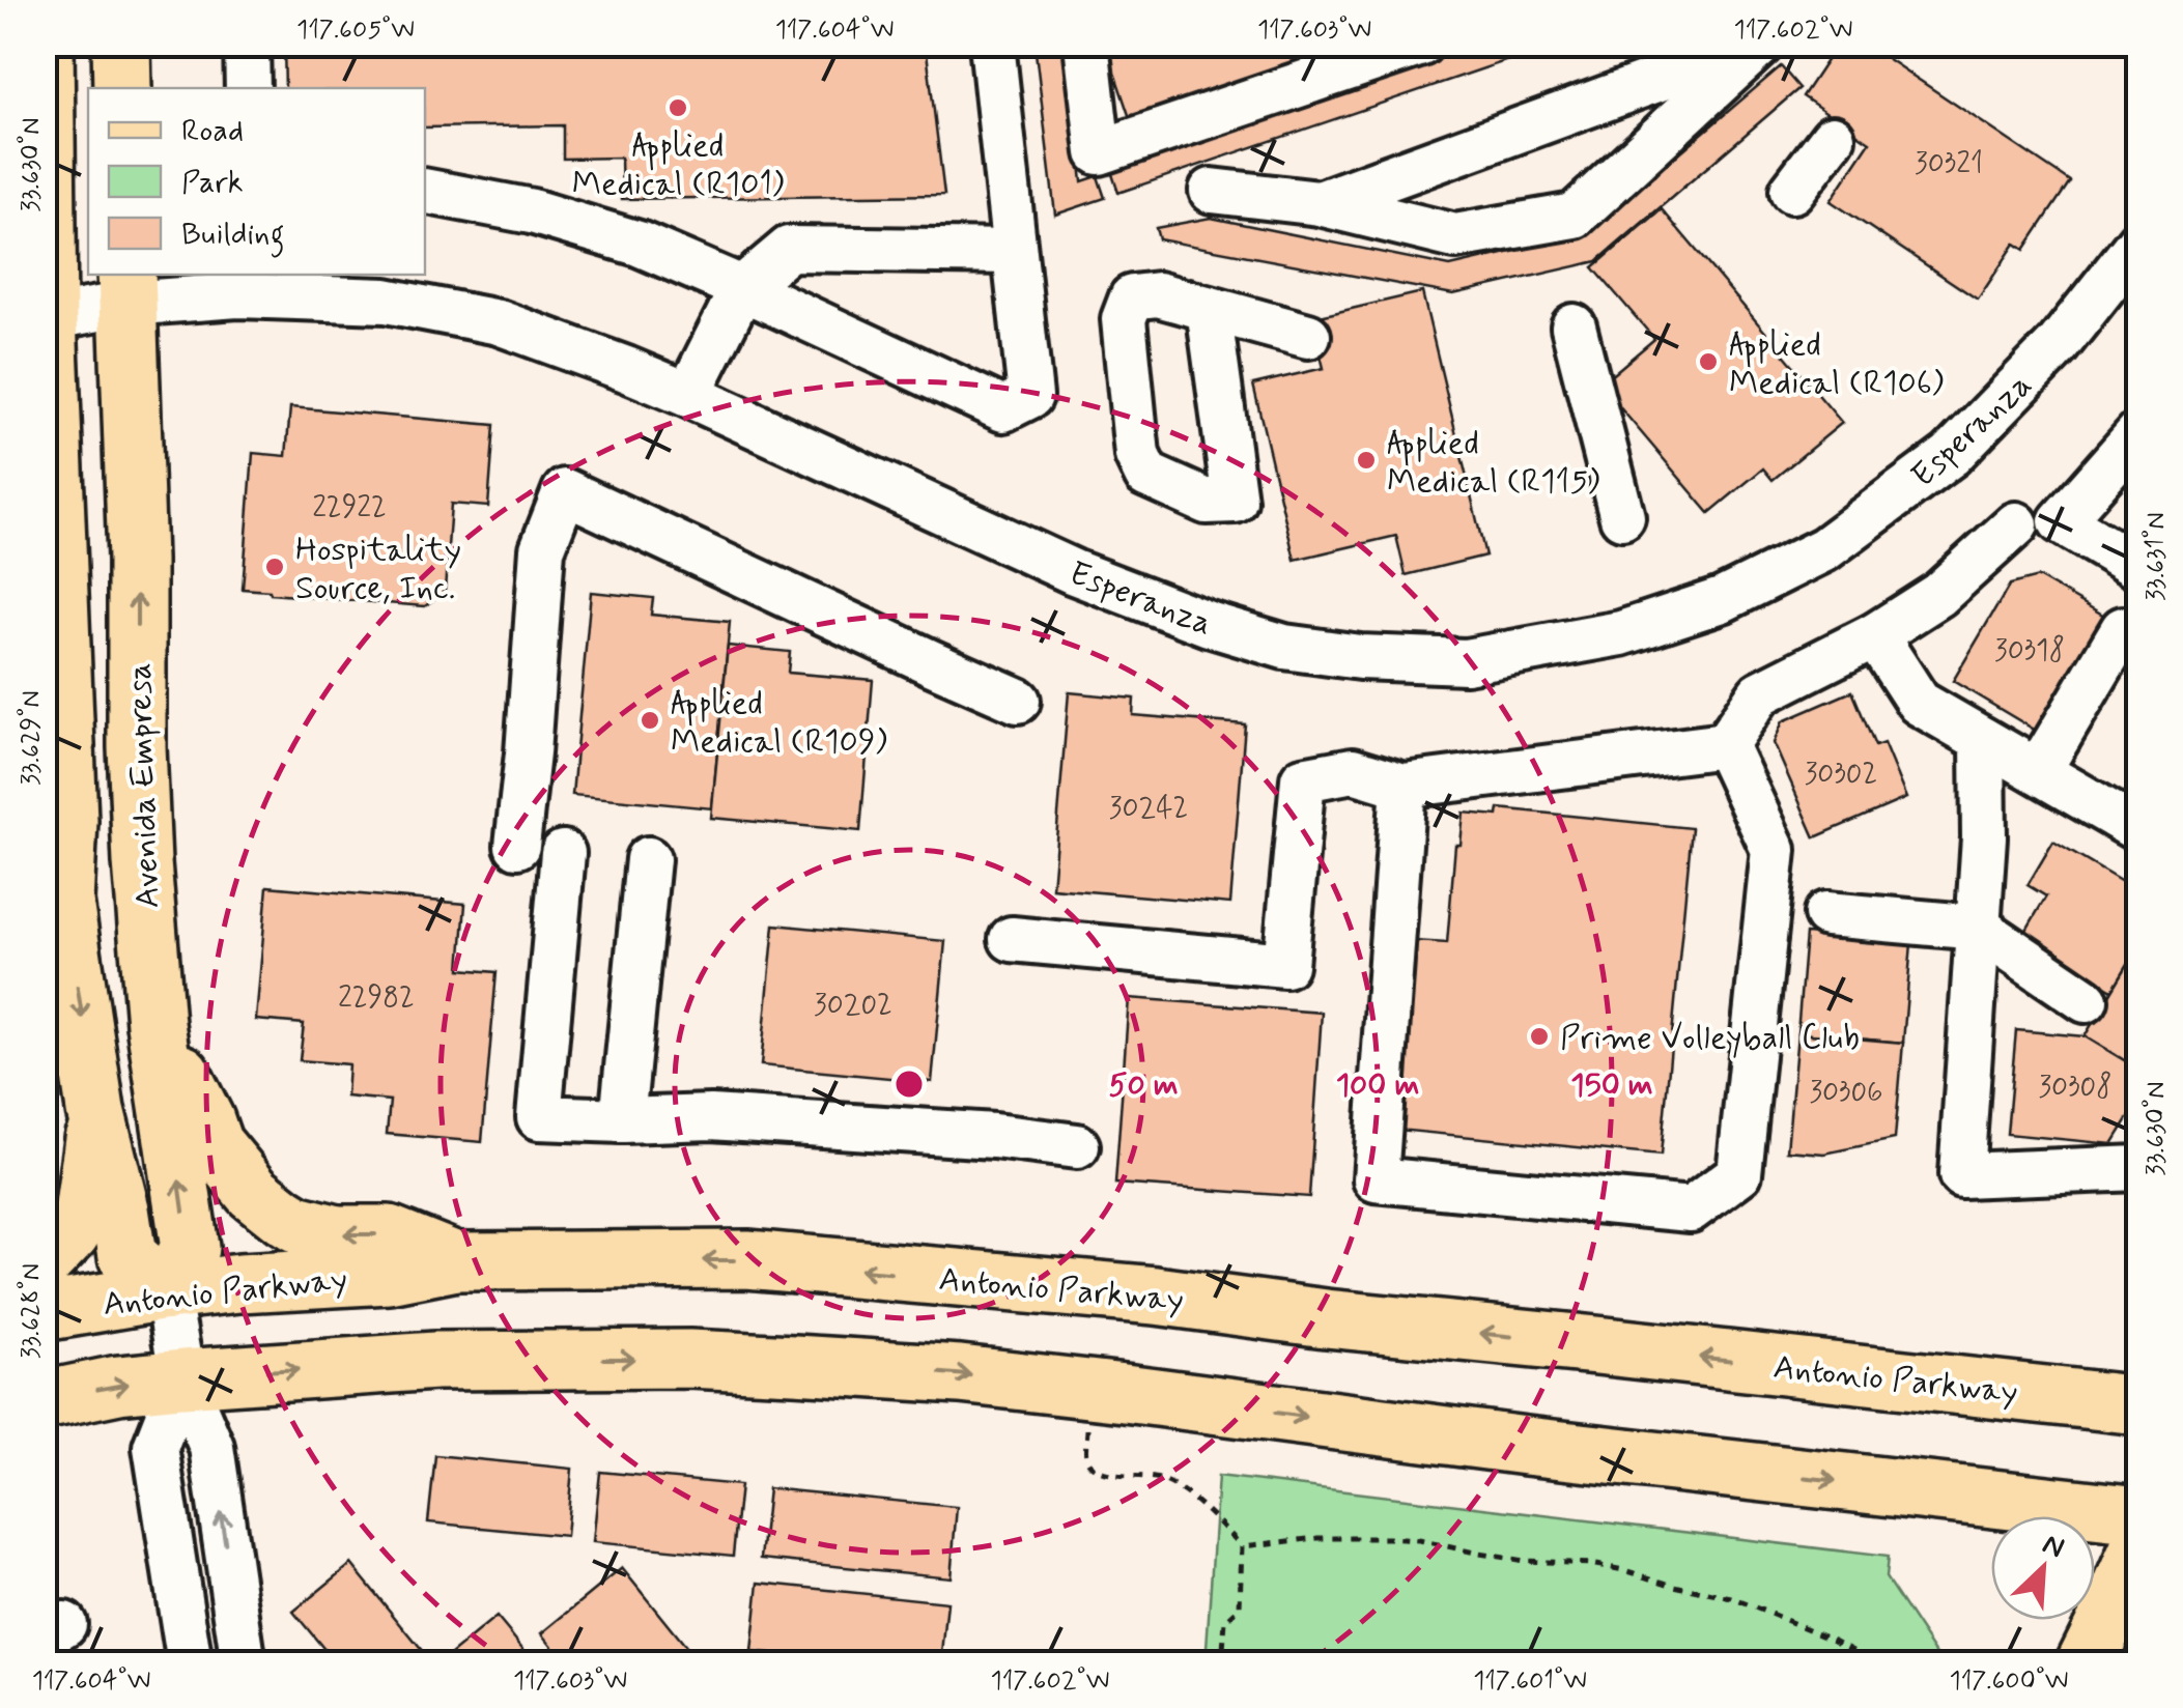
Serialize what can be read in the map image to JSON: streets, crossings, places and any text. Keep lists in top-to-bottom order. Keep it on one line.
{"streets":{"main road":["Avenida Empresa","Antonio Parkway"],"street":["Esperanza"]},"crossings":[["Esperanza","Avenida Empresa"],["Avenida Empresa","Antonio Parkway"]],"places":["Applied Medical (R101)","Applied Medical (R106)","Applied Medical (R115)","Hospitality Source, Inc.","Applied Medical (R109)","Prime Volleyball Club"],"house_numbers":["30321","22922","30318","30302","30242","22982","30202","30308","30306"],"legend":["Road","Park","Building"],"north":"top right","coordinates":["117.605°W","117.604°W","117.603°W","117.602°W","33.630°N","33.631°N","33.629°N","33.628°N","117.601°W","117.600°W"],"rings":["50 m","100 m","150 m"]}
